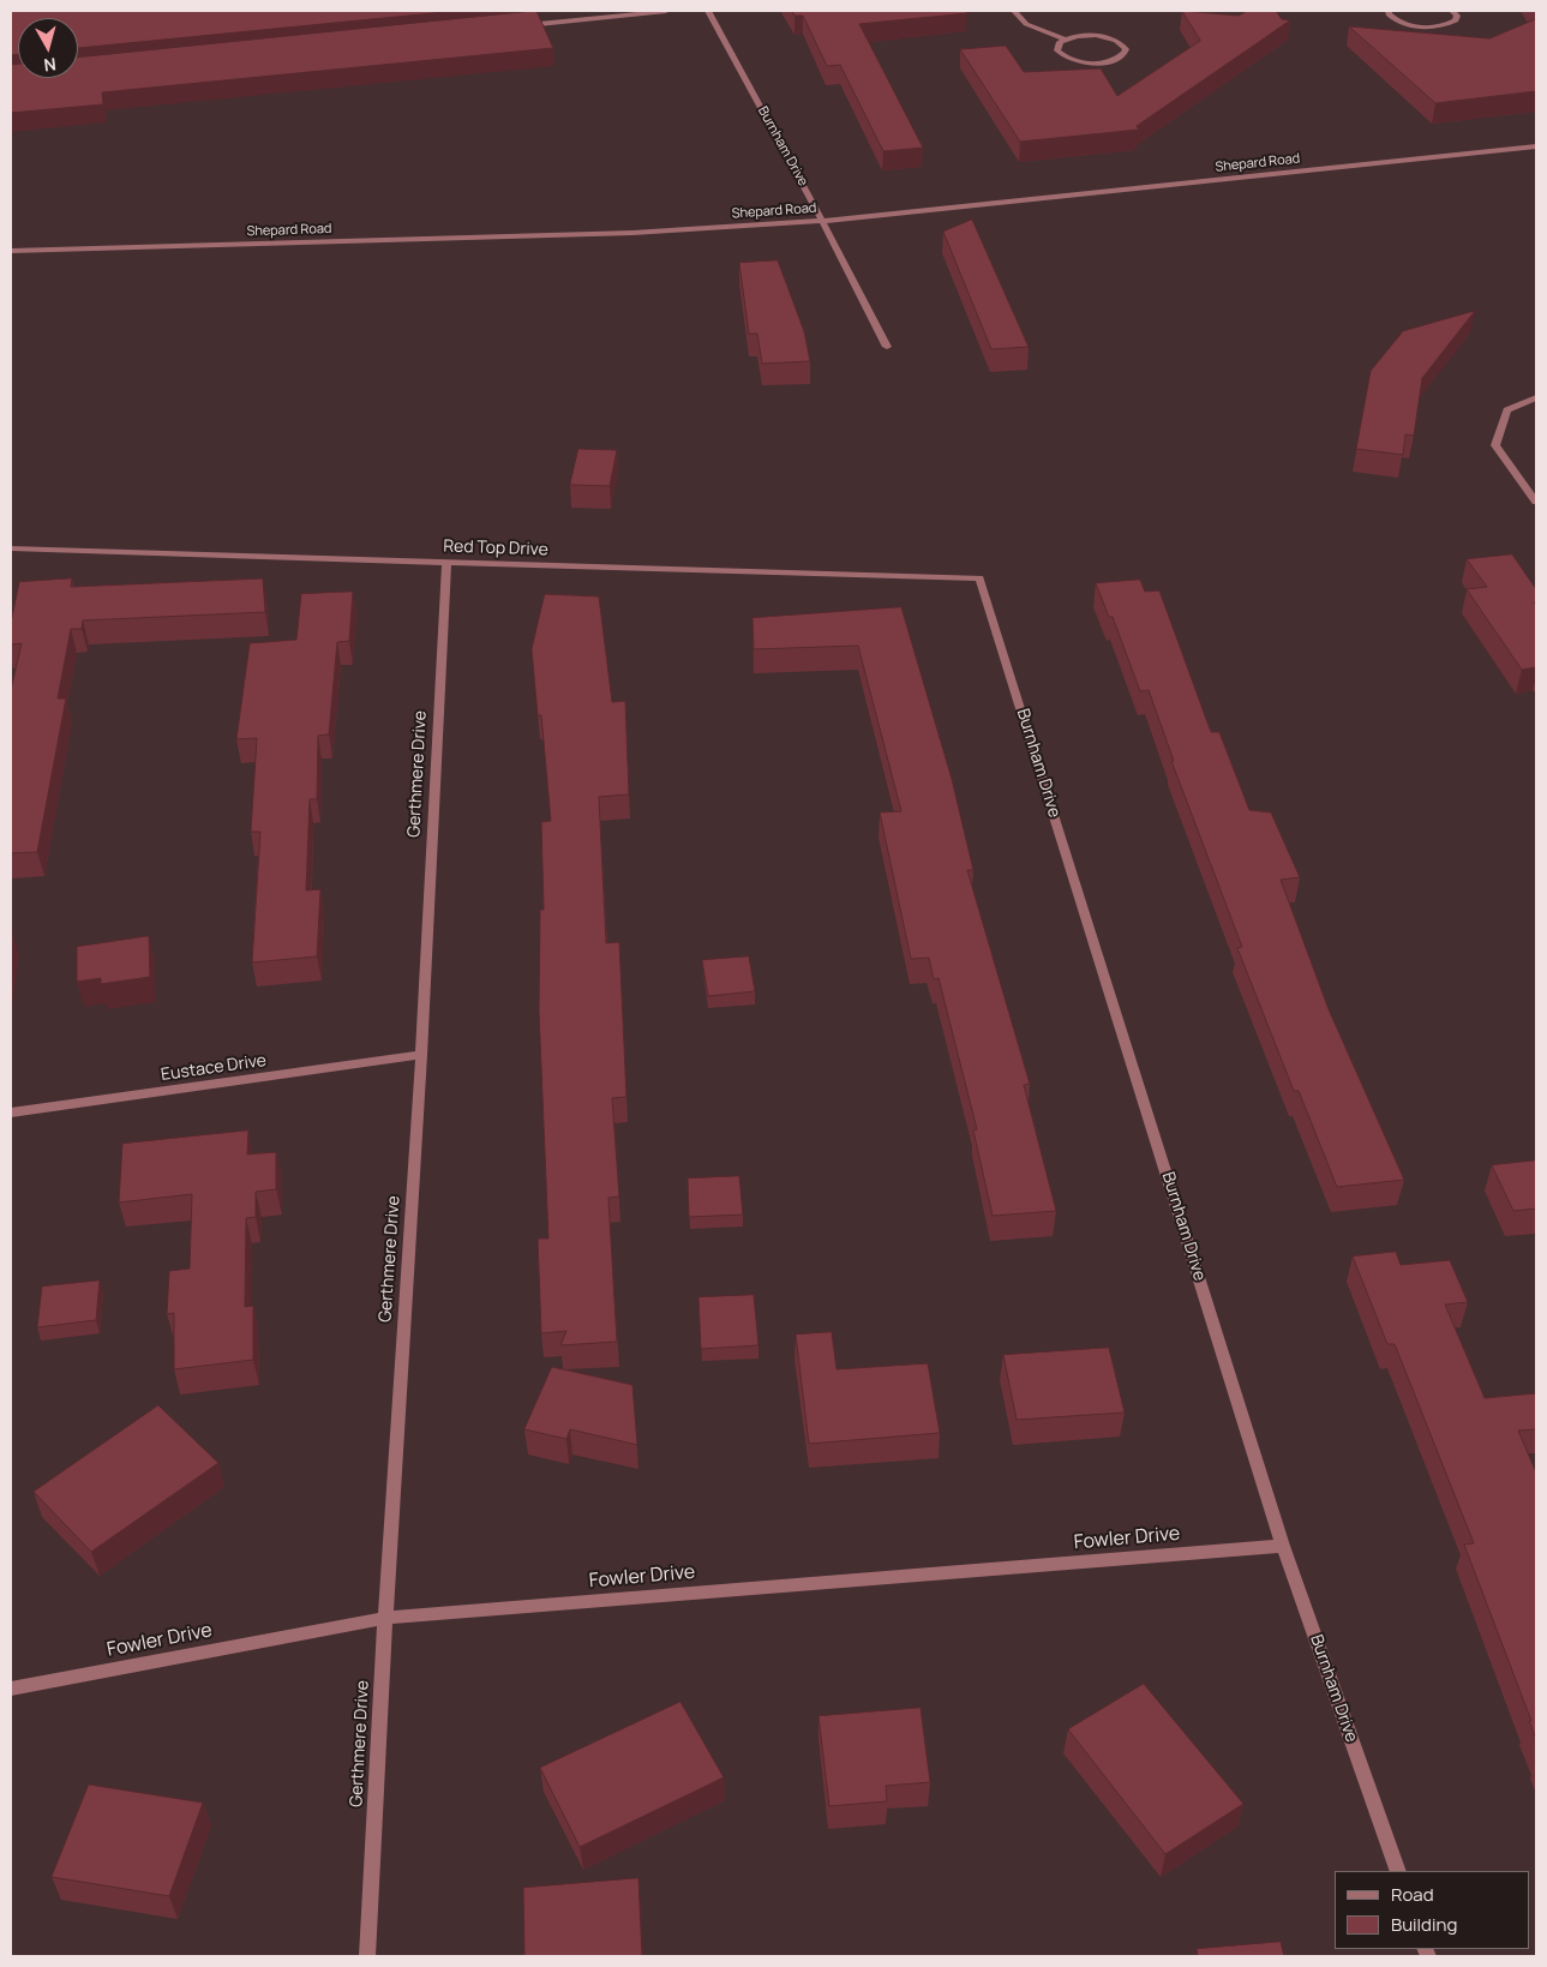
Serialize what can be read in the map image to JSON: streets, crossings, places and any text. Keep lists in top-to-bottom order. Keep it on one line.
{"streets":{"street":["Burnham Drive","Shepard Road","Red Top Drive","Gerthmere Drive","Eustace Drive","Fowler Drive"]},"crossings":[["Burnham Drive","Shepard Road"],["Burnham Drive","Red Top Drive"],["Burnham Drive","Fowler Drive"],["Red Top Drive","Gerthmere Drive"],["Gerthmere Drive","Eustace Drive"],["Gerthmere Drive","Fowler Drive"]],"legend":["Road","Building"],"north":"bottom"}
